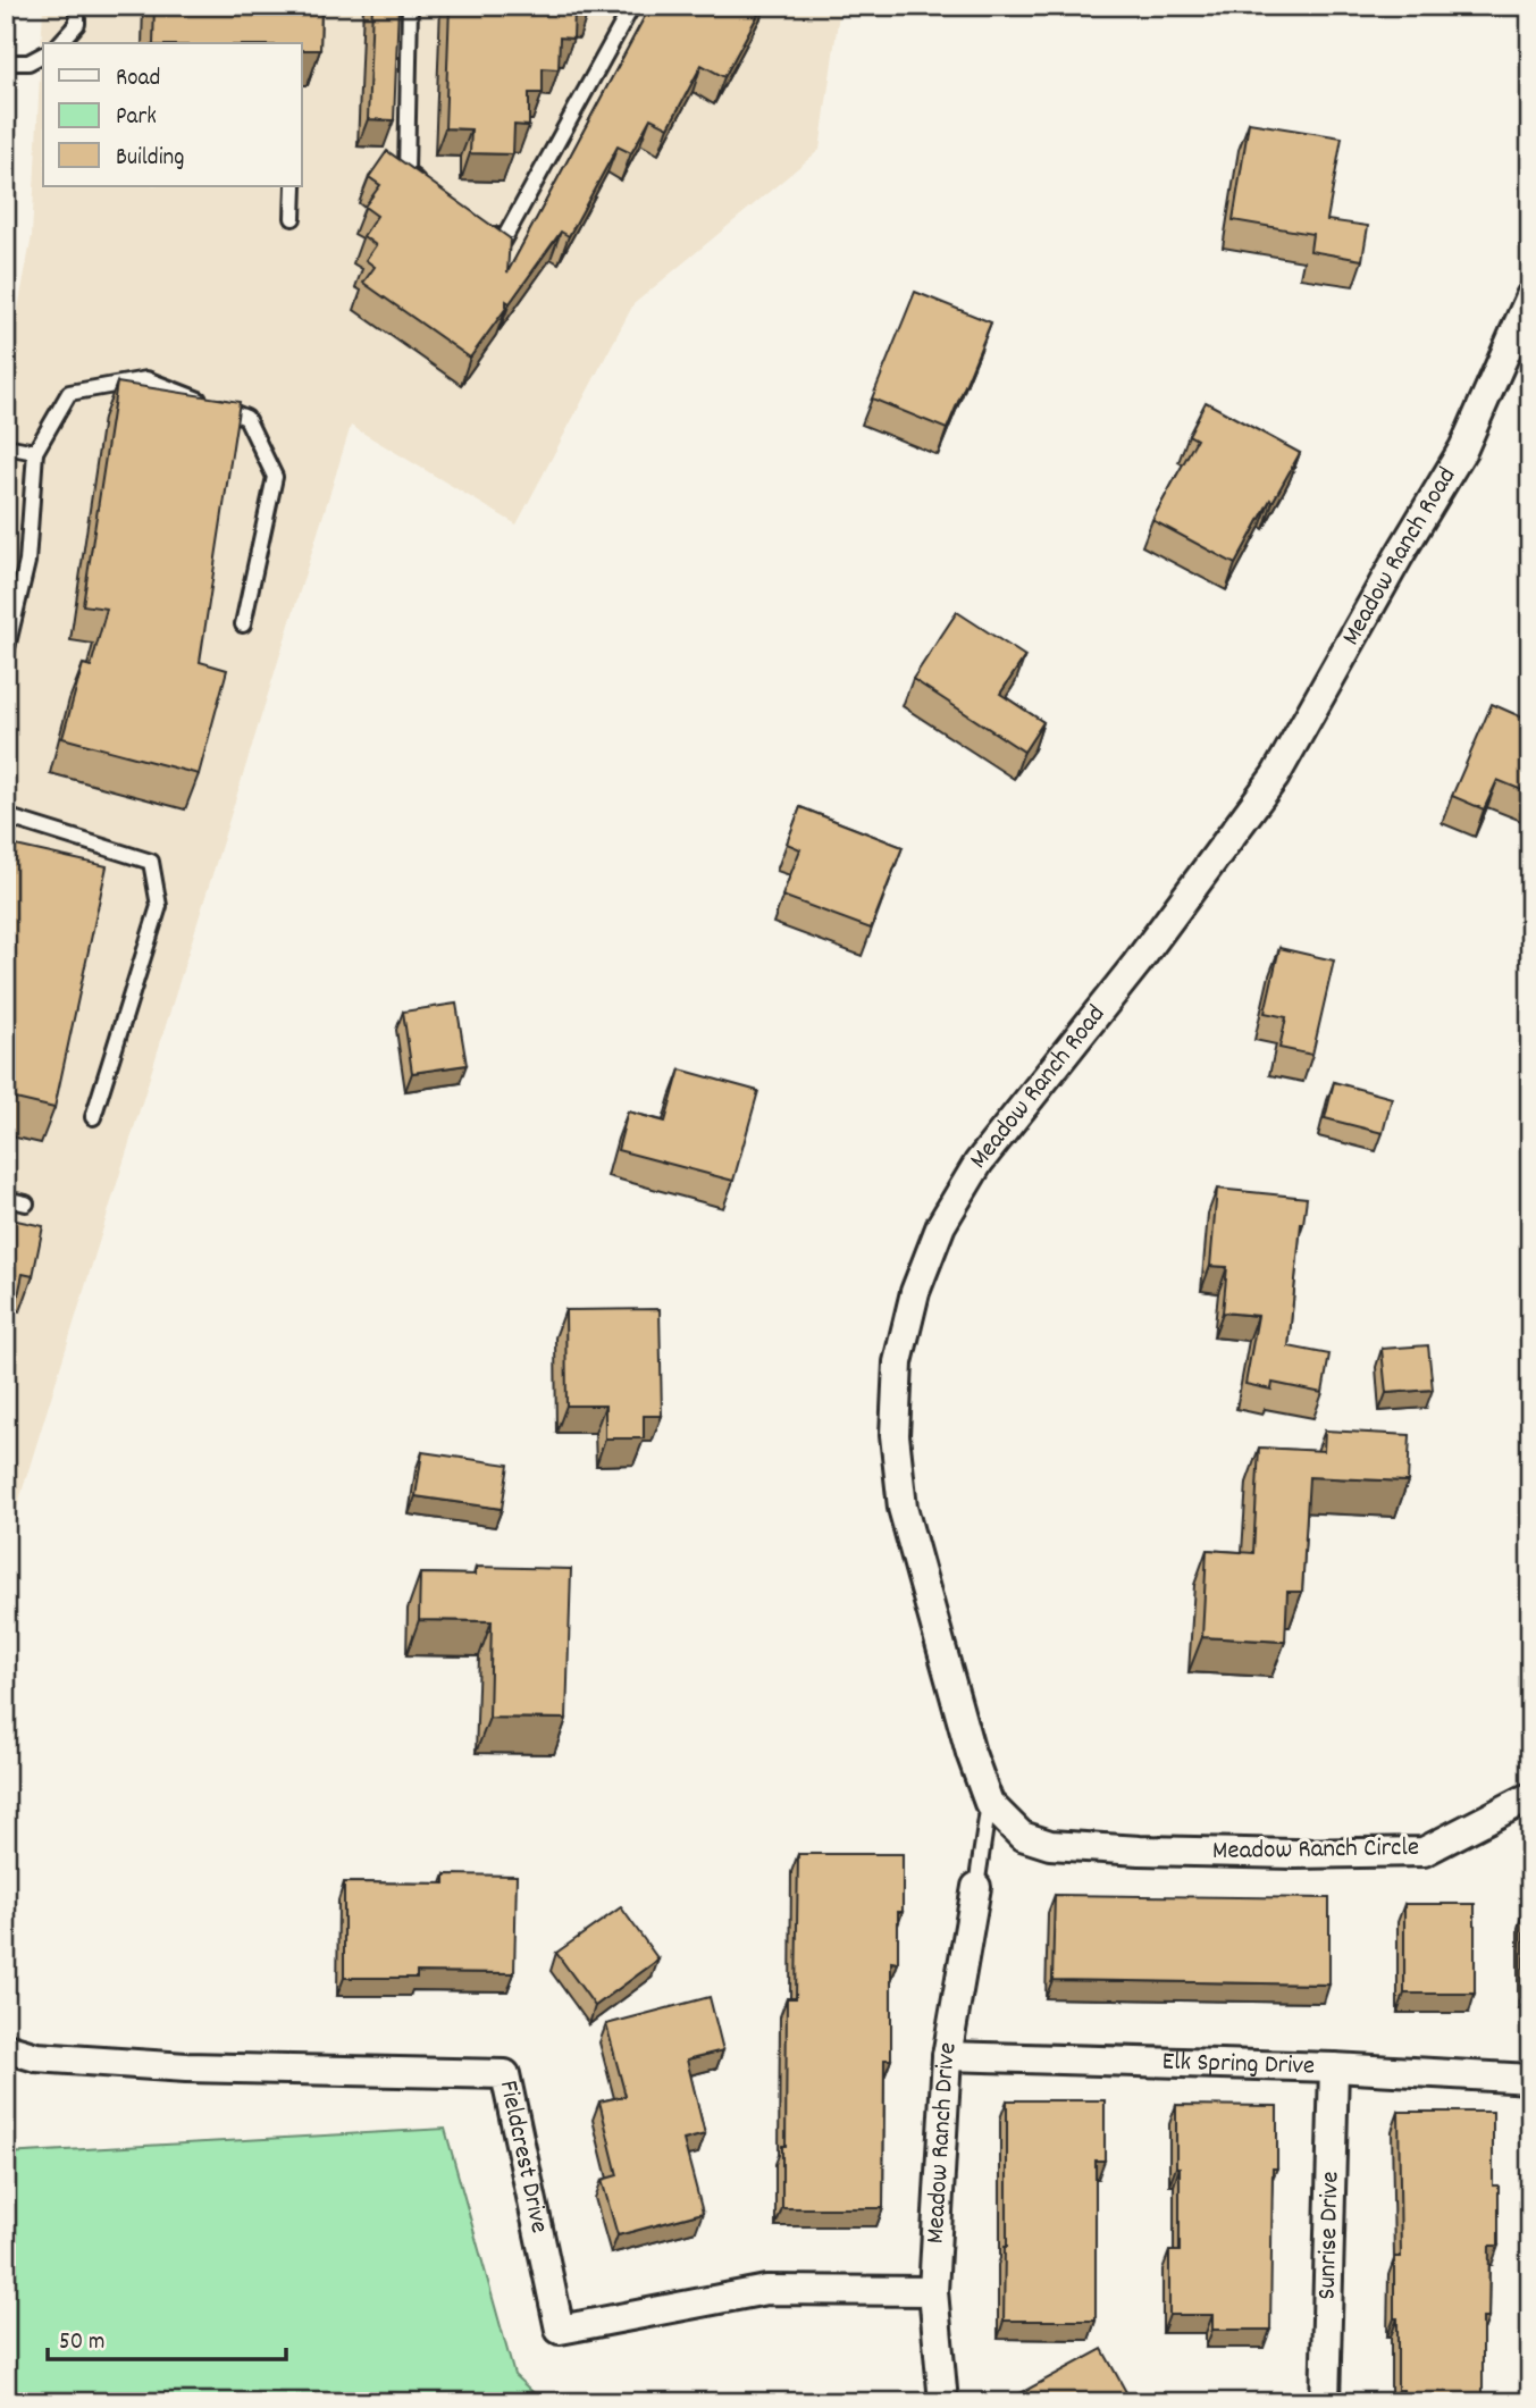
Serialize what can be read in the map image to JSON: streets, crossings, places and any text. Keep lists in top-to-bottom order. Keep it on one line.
{"streets":{"street":["Meadow Ranch Road","Meadow Ranch Circle","Elk Spring Drive","Meadow Ranch Drive","Fieldcrest Drive","Sunrise Drive"]},"crossings":[["Meadow Ranch Road","Meadow Ranch Circle"],["Elk Spring Drive","Meadow Ranch Drive"],["Elk Spring Drive","Sunrise Drive"],["Meadow Ranch Drive","Fieldcrest Drive"]],"legend":["Road","Park","Building"],"scale_bar":"50 m"}
